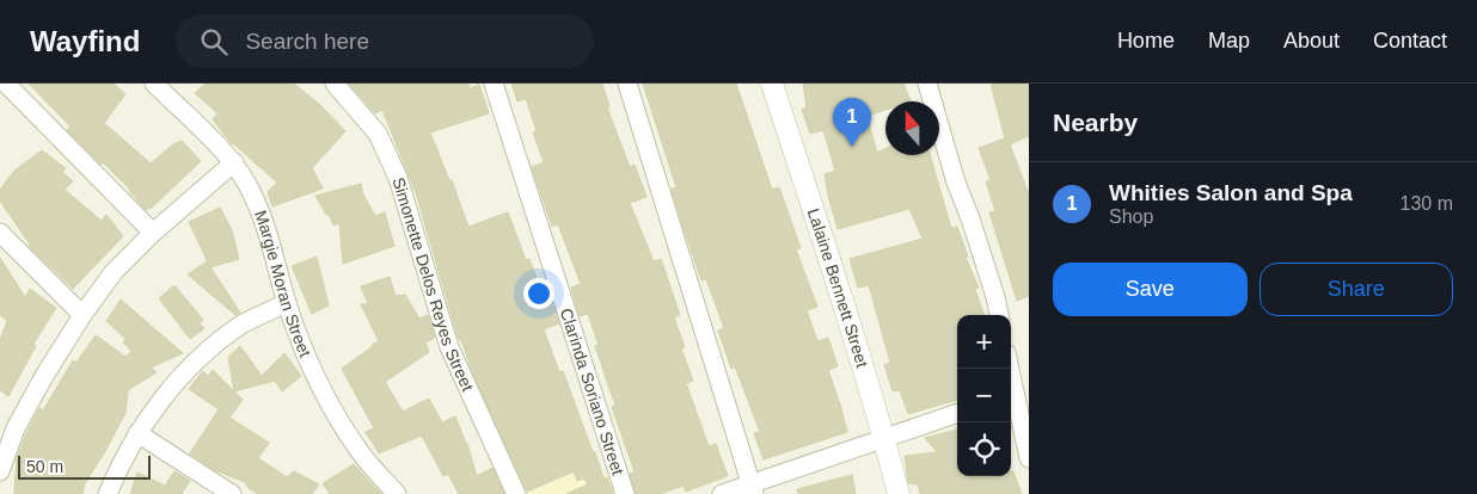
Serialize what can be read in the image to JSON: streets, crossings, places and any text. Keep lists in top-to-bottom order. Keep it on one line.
{"streets":{"street":["Margie Moran Street","Simonette Delos Reyes Street","Lalaine Bennett Street","Clarinda Soriano Street"]},"scale_bar":"50 m","north":"top","page":{"header":"Wayfind","search":"Search here","nav":["Home","Map","About","Contact"],"heading":"Nearby","pins":"1","list":[{"mark":"1","name":"Whities Salon and Spa","note":"Shop","value":"130 m"}],"buttons":["Save","Share"],"map_buttons":["+","−"],"scale":"50 m"}}
